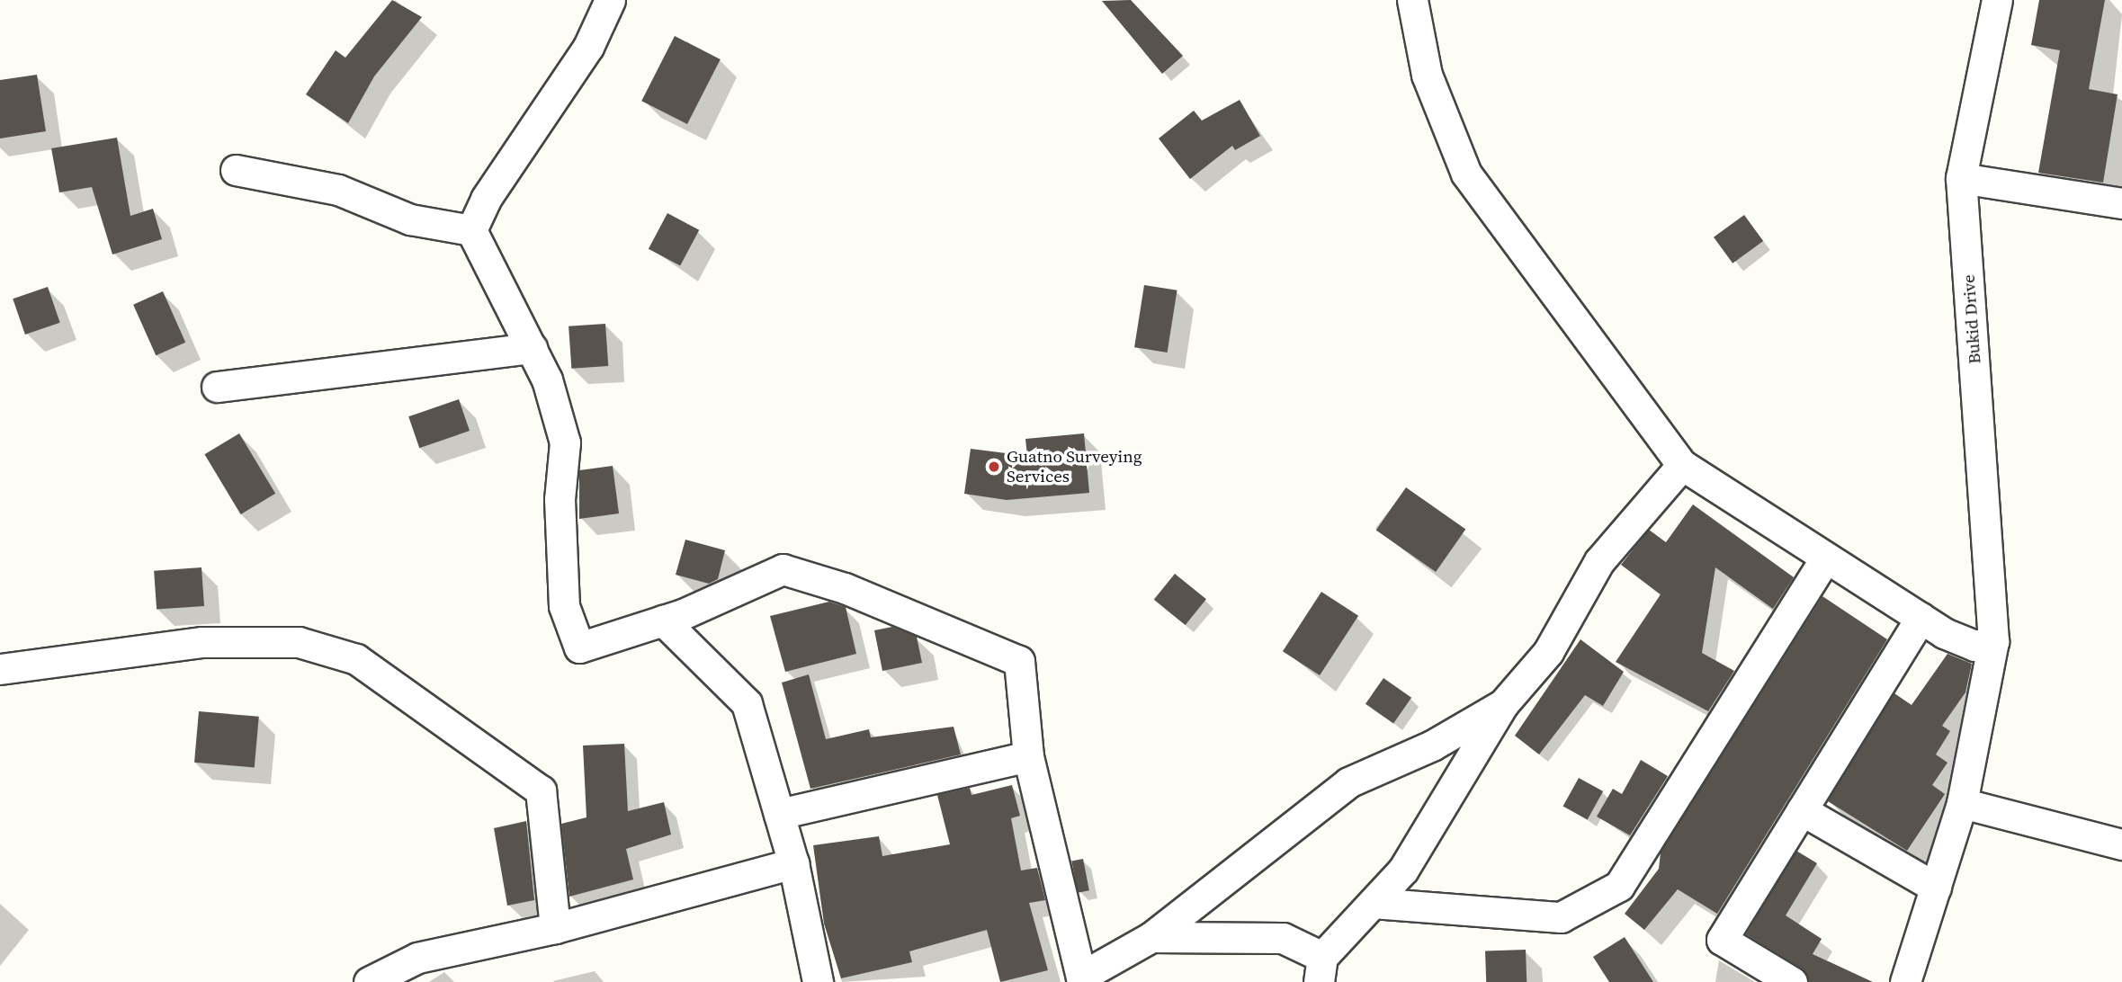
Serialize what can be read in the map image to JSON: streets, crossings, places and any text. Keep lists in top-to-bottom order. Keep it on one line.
{"streets":{"street":["Bukid Drive"]},"places":["Guatno Surveying Services"]}
